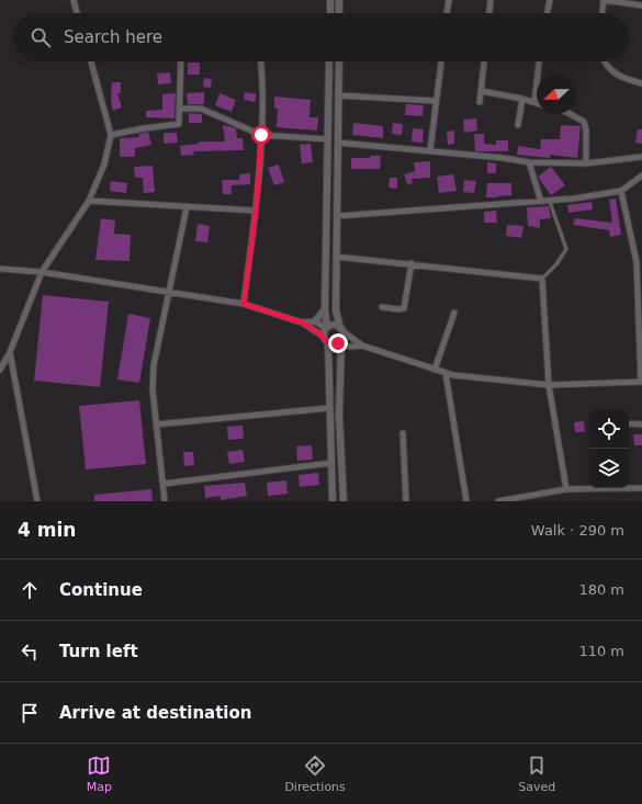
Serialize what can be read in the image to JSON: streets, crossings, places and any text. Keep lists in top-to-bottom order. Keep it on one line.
{"north":"left","page":{"search":"Search here","heading":["4 min","Walk · 290 m"],"list":[["Continue","180 m"],["Turn left","110 m"],"Arrive at destination"],"nav":["Map","Directions","Saved"]}}
